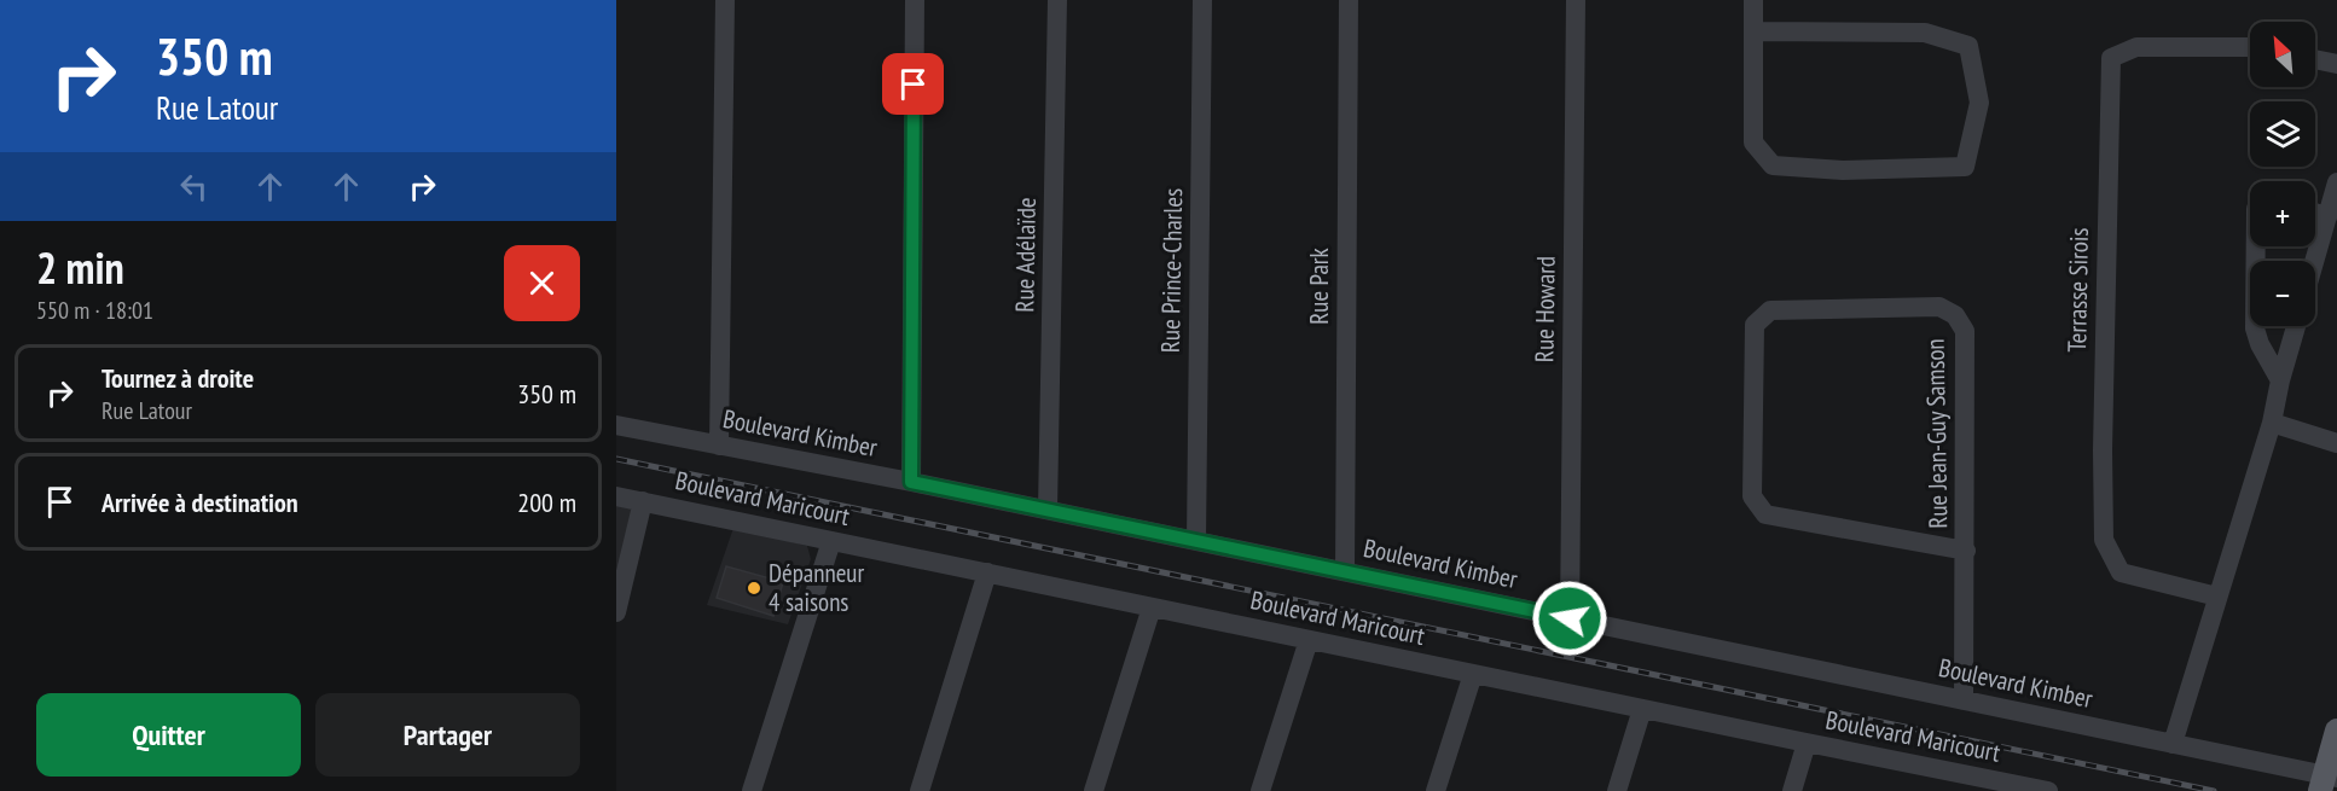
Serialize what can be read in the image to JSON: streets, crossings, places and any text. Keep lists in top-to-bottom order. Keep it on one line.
{"streets":{"street":["Rue Adélaïde","Rue Prince-Charles","Rue Park","Terrasse Sirois","Rue Howard","Boulevard Kimber","Rue Jean-Guy Samson","Boulevard Maricourt"]},"crossings":[["Rue Adélaïde","Boulevard Kimber"],["Rue Prince-Charles","Boulevard Kimber"],["Rue Park","Boulevard Kimber"],["Rue Howard","Boulevard Kimber"],["Boulevard Kimber","Rue Jean-Guy Samson"]],"places":["Dépanneur 4 saisons"],"north":"top left","page":{"turn":["350 m","Rue Latour"],"map_buttons":["+","−"],"heading":["2 min","550 m · 18:01"],"list":[{"name":"Tournez à droite","note":"Rue Latour","value":"350 m"},{"name":"Arrivée à destination","value":"200 m"}],"buttons":["Quitter","Partager"]}}
